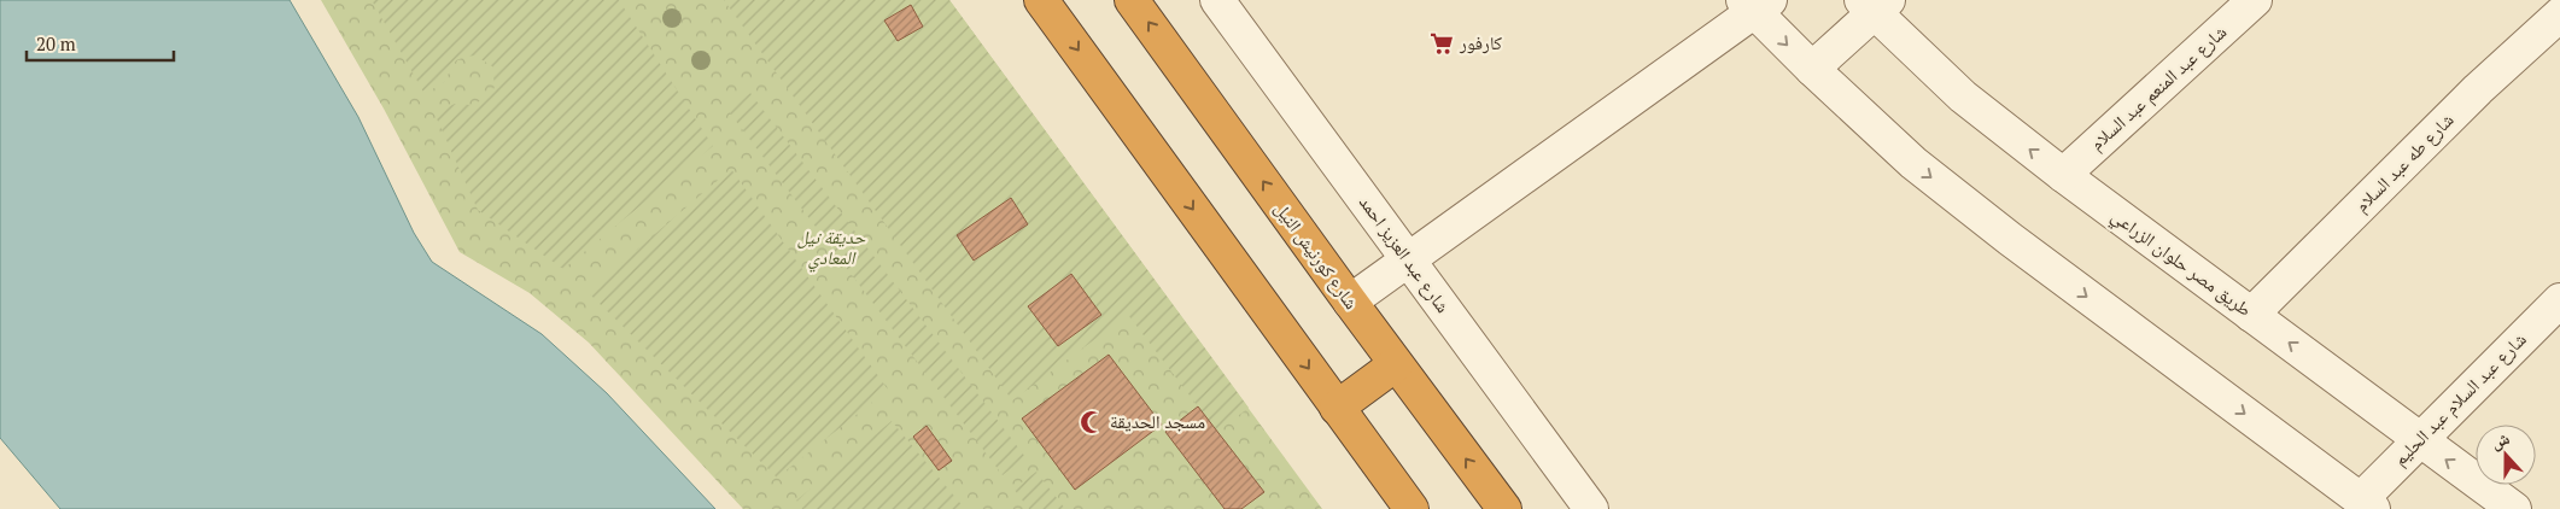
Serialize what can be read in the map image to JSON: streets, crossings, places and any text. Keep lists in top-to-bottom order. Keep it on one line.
{"streets":{"highway":["شارع كورنيش النيل"],"street":["شارع عبد المنعم عبد السلام","شارع طه عبد السلام","شارع عبد العزيز احمد","طريق مصر حلوان الزراعي","شارع عبد السلام عبد الحليم"]},"crossings":[["شارع عبد المنعم عبد السلام","طريق مصر حلوان الزراعي"],["شارع طه عبد السلام","طريق مصر حلوان الزراعي"],["طريق مصر حلوان الزراعي","شارع عبد السلام عبد الحليم"]],"parks":["حديقة نيل المعادي"],"places":{"supermarket":["كارفور"],"mosque":["مسجد الحديقة"]},"scale_bar":"20 m","north":"top"}
